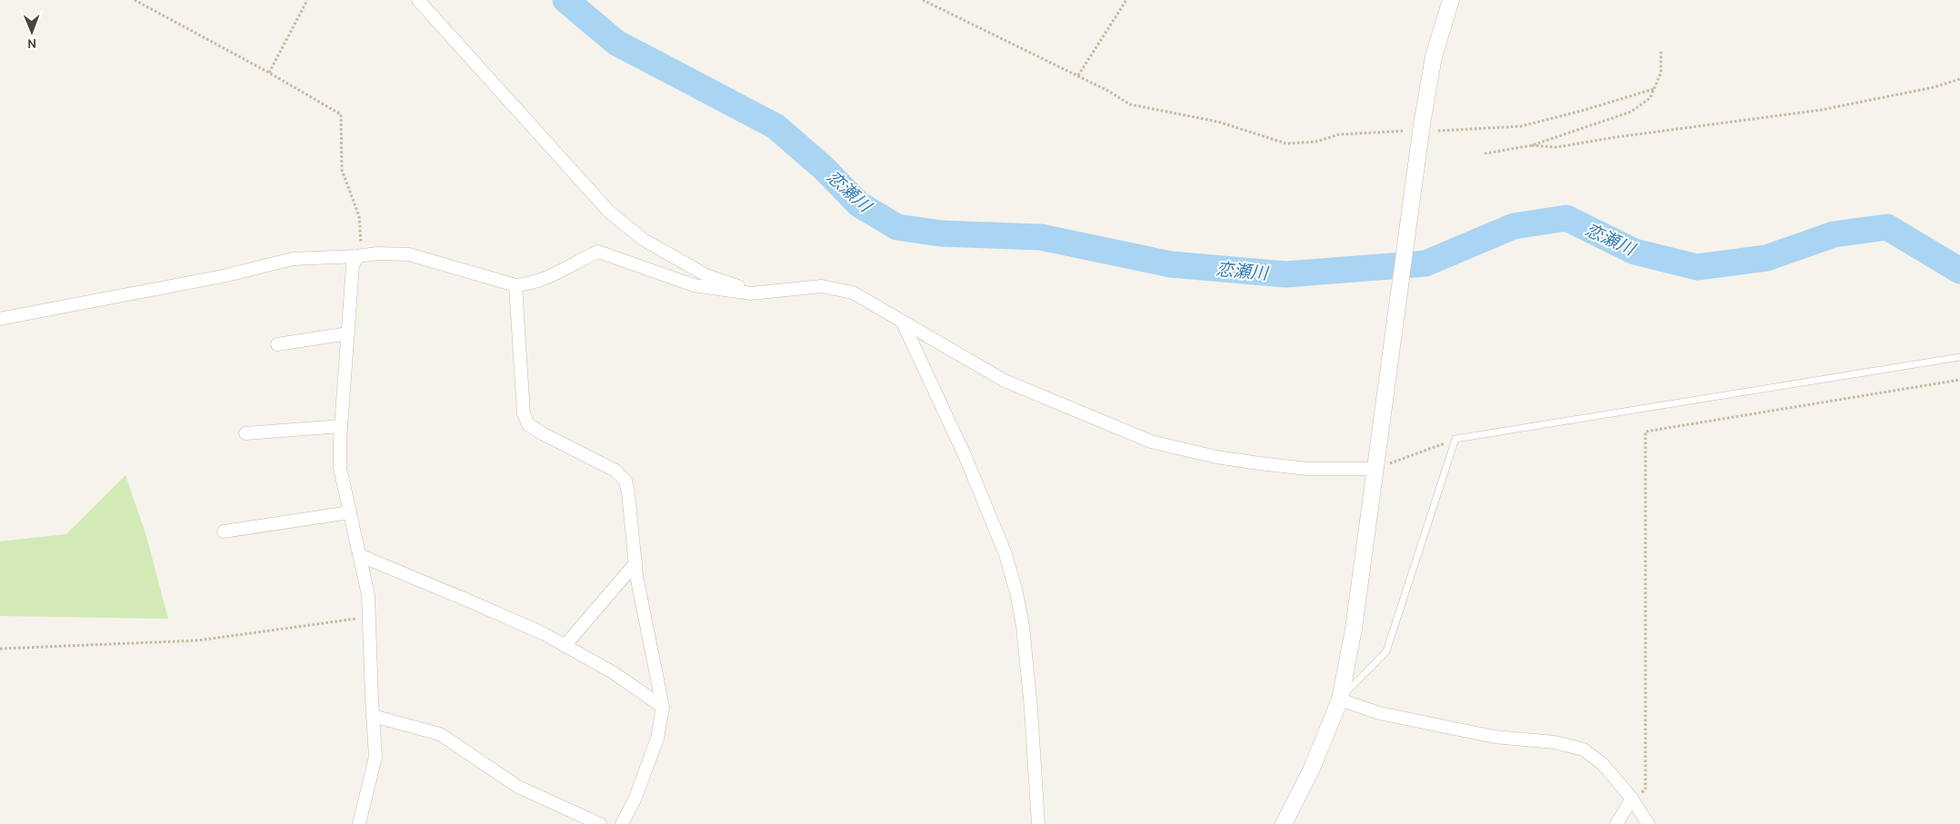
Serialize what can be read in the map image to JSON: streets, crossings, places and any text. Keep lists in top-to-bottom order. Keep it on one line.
{"water":["恋瀬川"],"north":"bottom"}
